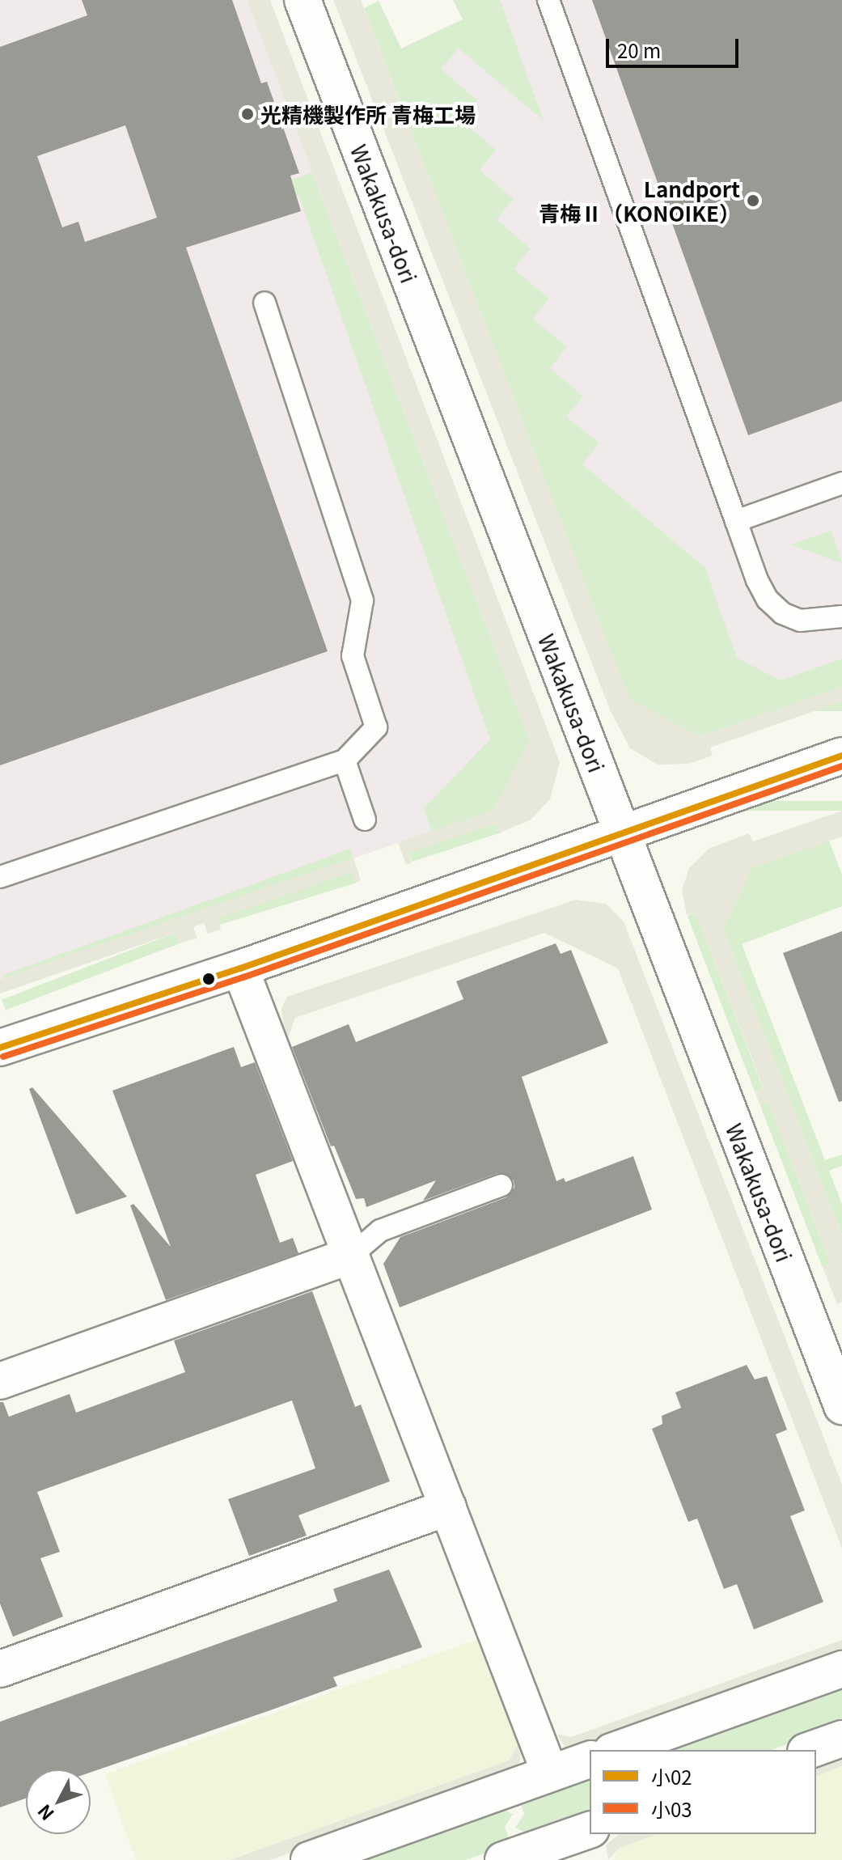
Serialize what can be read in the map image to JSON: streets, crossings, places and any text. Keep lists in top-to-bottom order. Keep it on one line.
{"streets":{"street":["Wakakusa-dori"]},"places":["光精機製作所 青梅工場","Landport 青梅Ⅱ（KONOIKE）"],"lines":["transit line 小02","transit line 小03"],"legend":["小02","小03"],"scale_bar":"20 m","north":"bottom left"}
